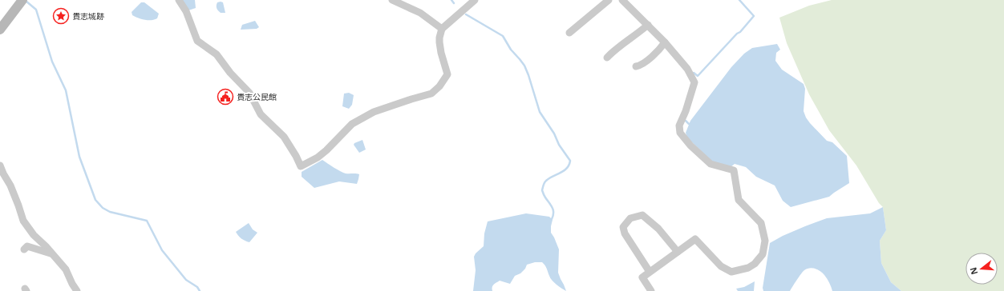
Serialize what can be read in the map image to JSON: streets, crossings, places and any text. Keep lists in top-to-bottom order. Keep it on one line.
{"places":{"place":["貴志城跡"],"public building":["貴志公民館"]},"north":"left"}
